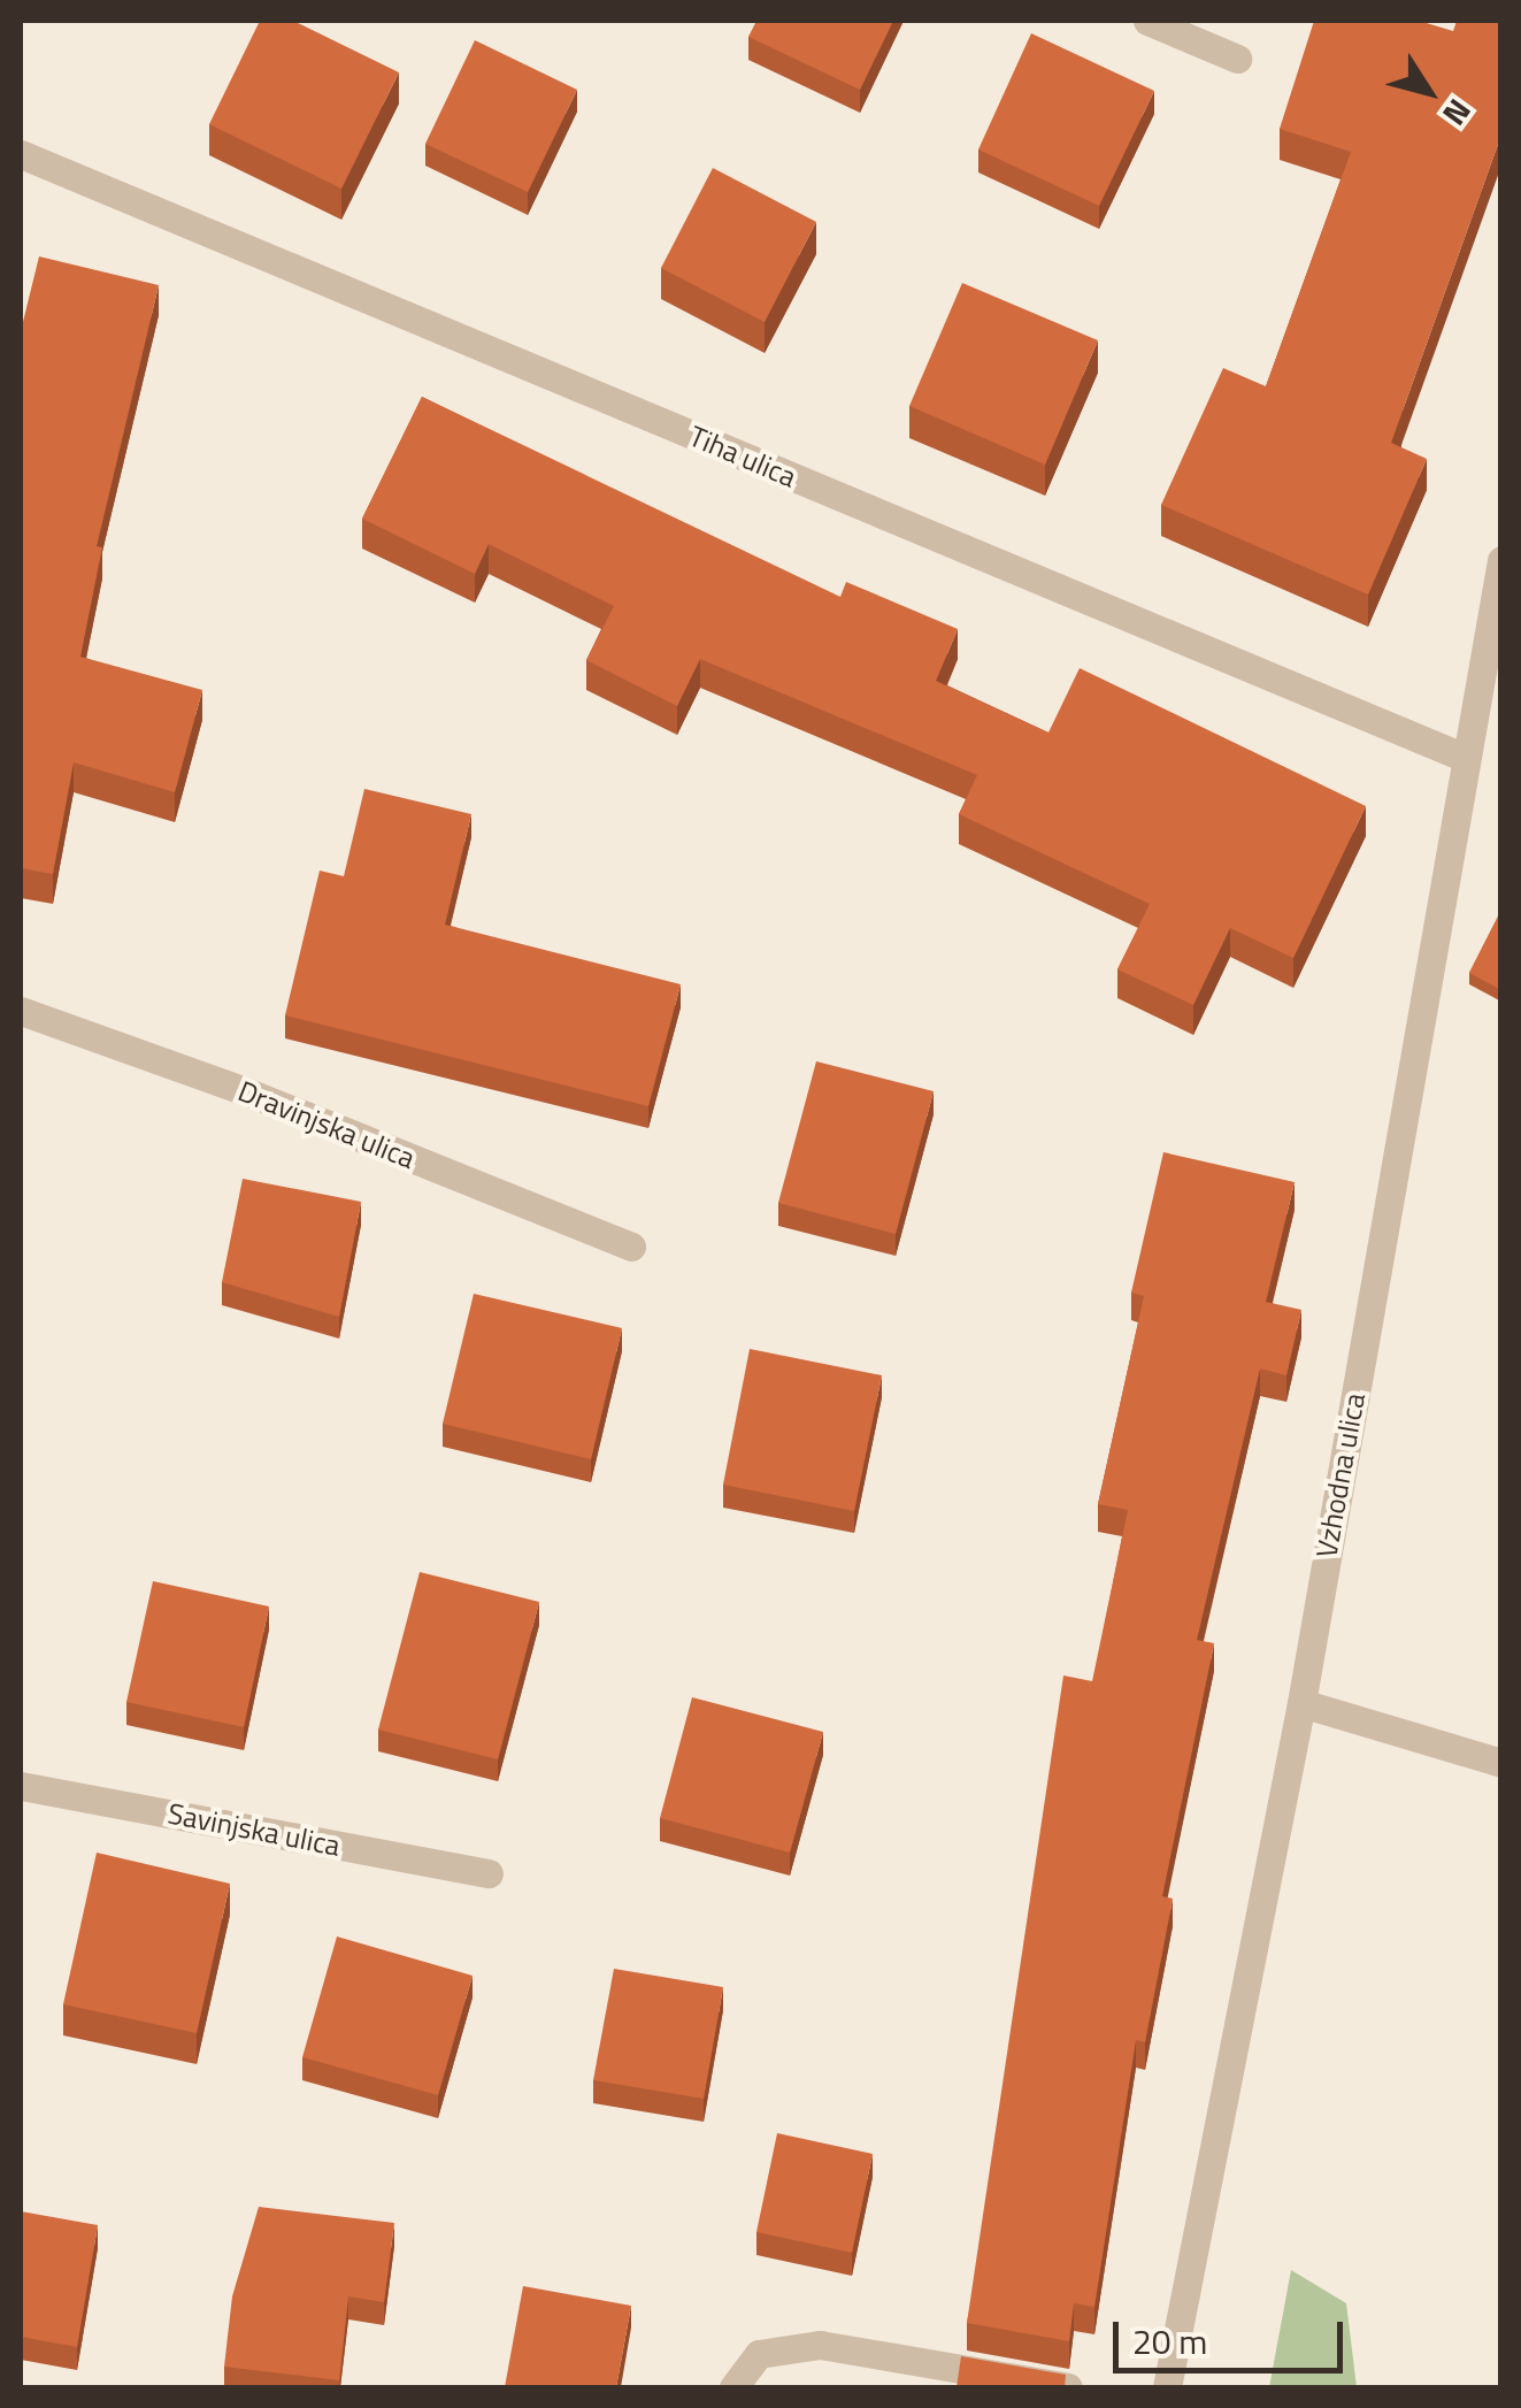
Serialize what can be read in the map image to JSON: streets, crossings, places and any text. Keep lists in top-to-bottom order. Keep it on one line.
{"streets":{"street":["Tiha ulica","Dravinjska ulica","Vzhodna ulica","Savinjska ulica"]},"crossings":[["Tiha ulica","Vzhodna ulica"]],"scale_bar":"20 m","north":"bottom right"}
